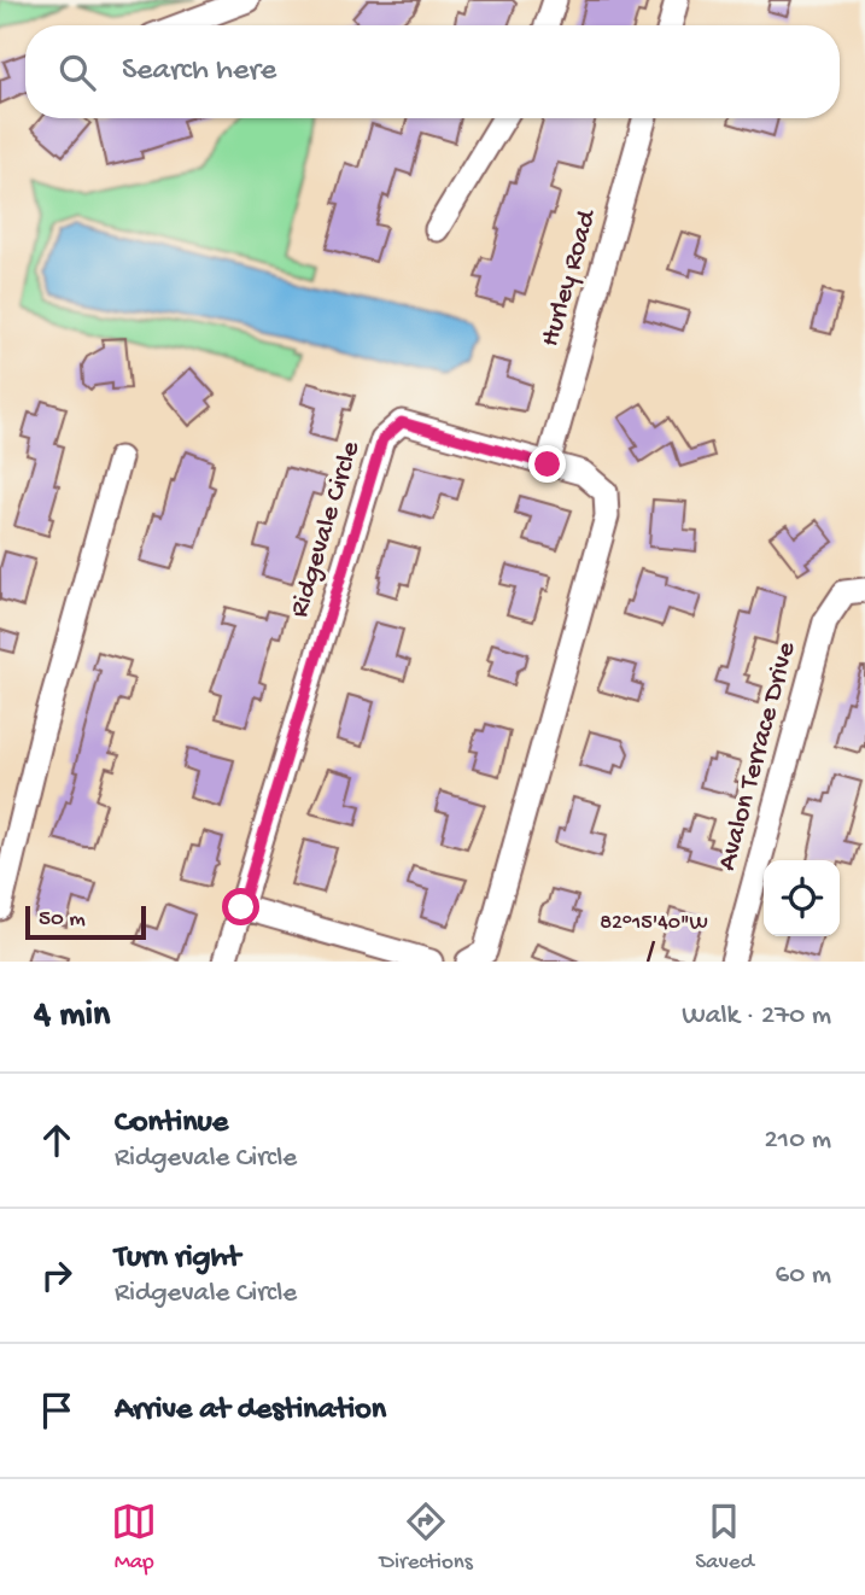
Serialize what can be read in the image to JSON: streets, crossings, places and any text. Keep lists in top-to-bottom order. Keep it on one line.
{"streets":{"street":["Hurley Road","Ridgevale Circle","Avalon Terrace Drive"]},"crossings":[["Hurley Road","Ridgevale Circle"]],"scale_bar":"50 m","page":{"search":"Search here","scale":"50 m","heading":["4 min","Walk · 270 m"],"list":[["Continue","Ridgevale Circle","210 m"],["Turn right","Ridgevale Circle","60 m"],"Arrive at destination"],"nav":["Map","Directions","Saved"]},"coordinates":["82°15'40\"W"]}
